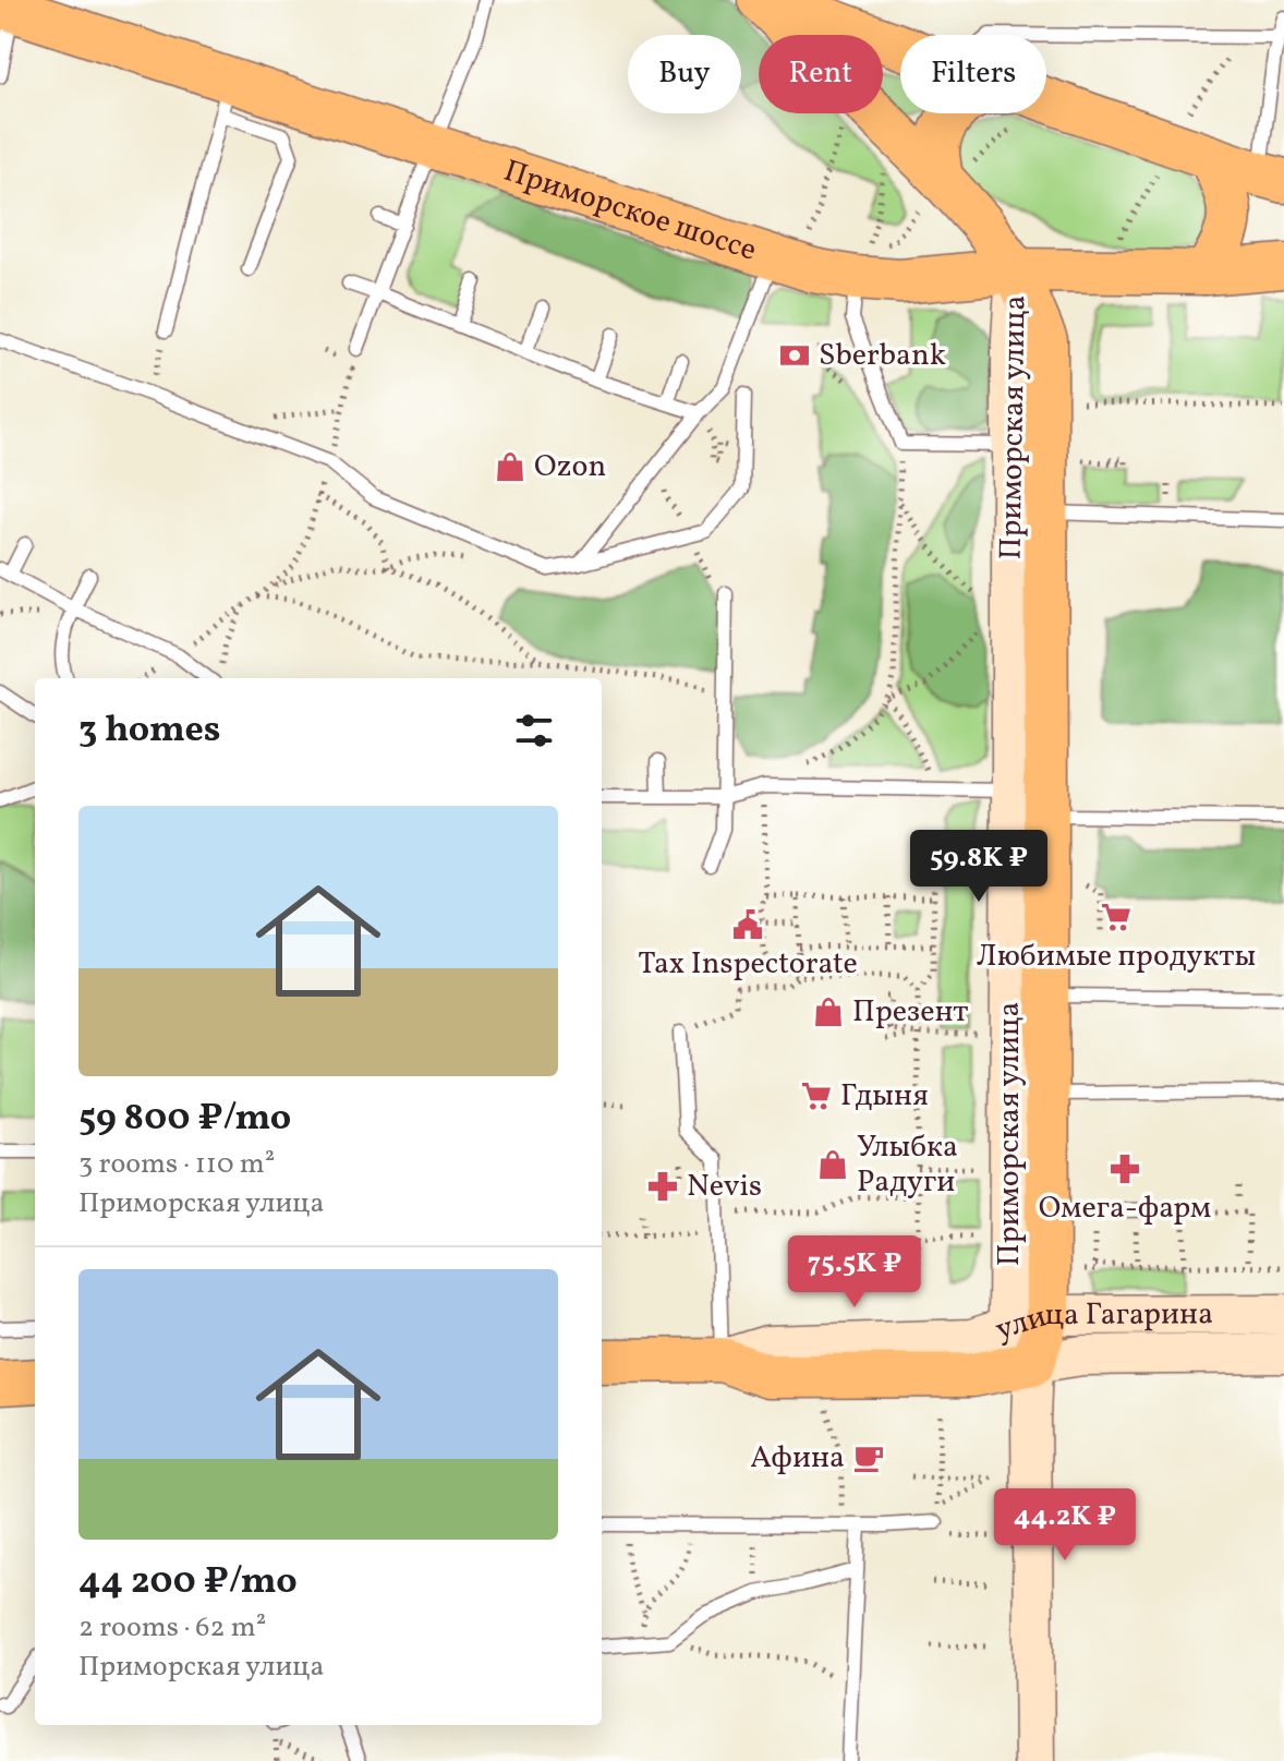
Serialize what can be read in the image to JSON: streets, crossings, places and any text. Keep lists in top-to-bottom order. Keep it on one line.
{"streets":{"main road":["Приморское шоссе","Приморская улица","улица Гагарина"]},"crossings":[["Приморское шоссе","Приморская улица"],["Приморская улица","улица Гагарина"]],"places":{"bank":["Sberbank"],"shop":["Ozon","Презент","Улыбка Радуги"],"supermarket":["Любимые продукты","Гдыня"],"public building":["Tax Inspectorate"],"pharmacy":["Омега-фарм","Nevis"],"cafe":["Афина"]},"page":{"chip":["Buy","Rent","Filters"],"heading":"3 homes","list":[{"name":"59 800 ₽/mo","note":"3 rooms · 110 m² · Приморская улица"},{"name":"44 200 ₽/mo","note":"2 rooms · 62 m² · Приморская улица"}],"price":["59.8K ₽","75.5K ₽","44.2K ₽"]}}
